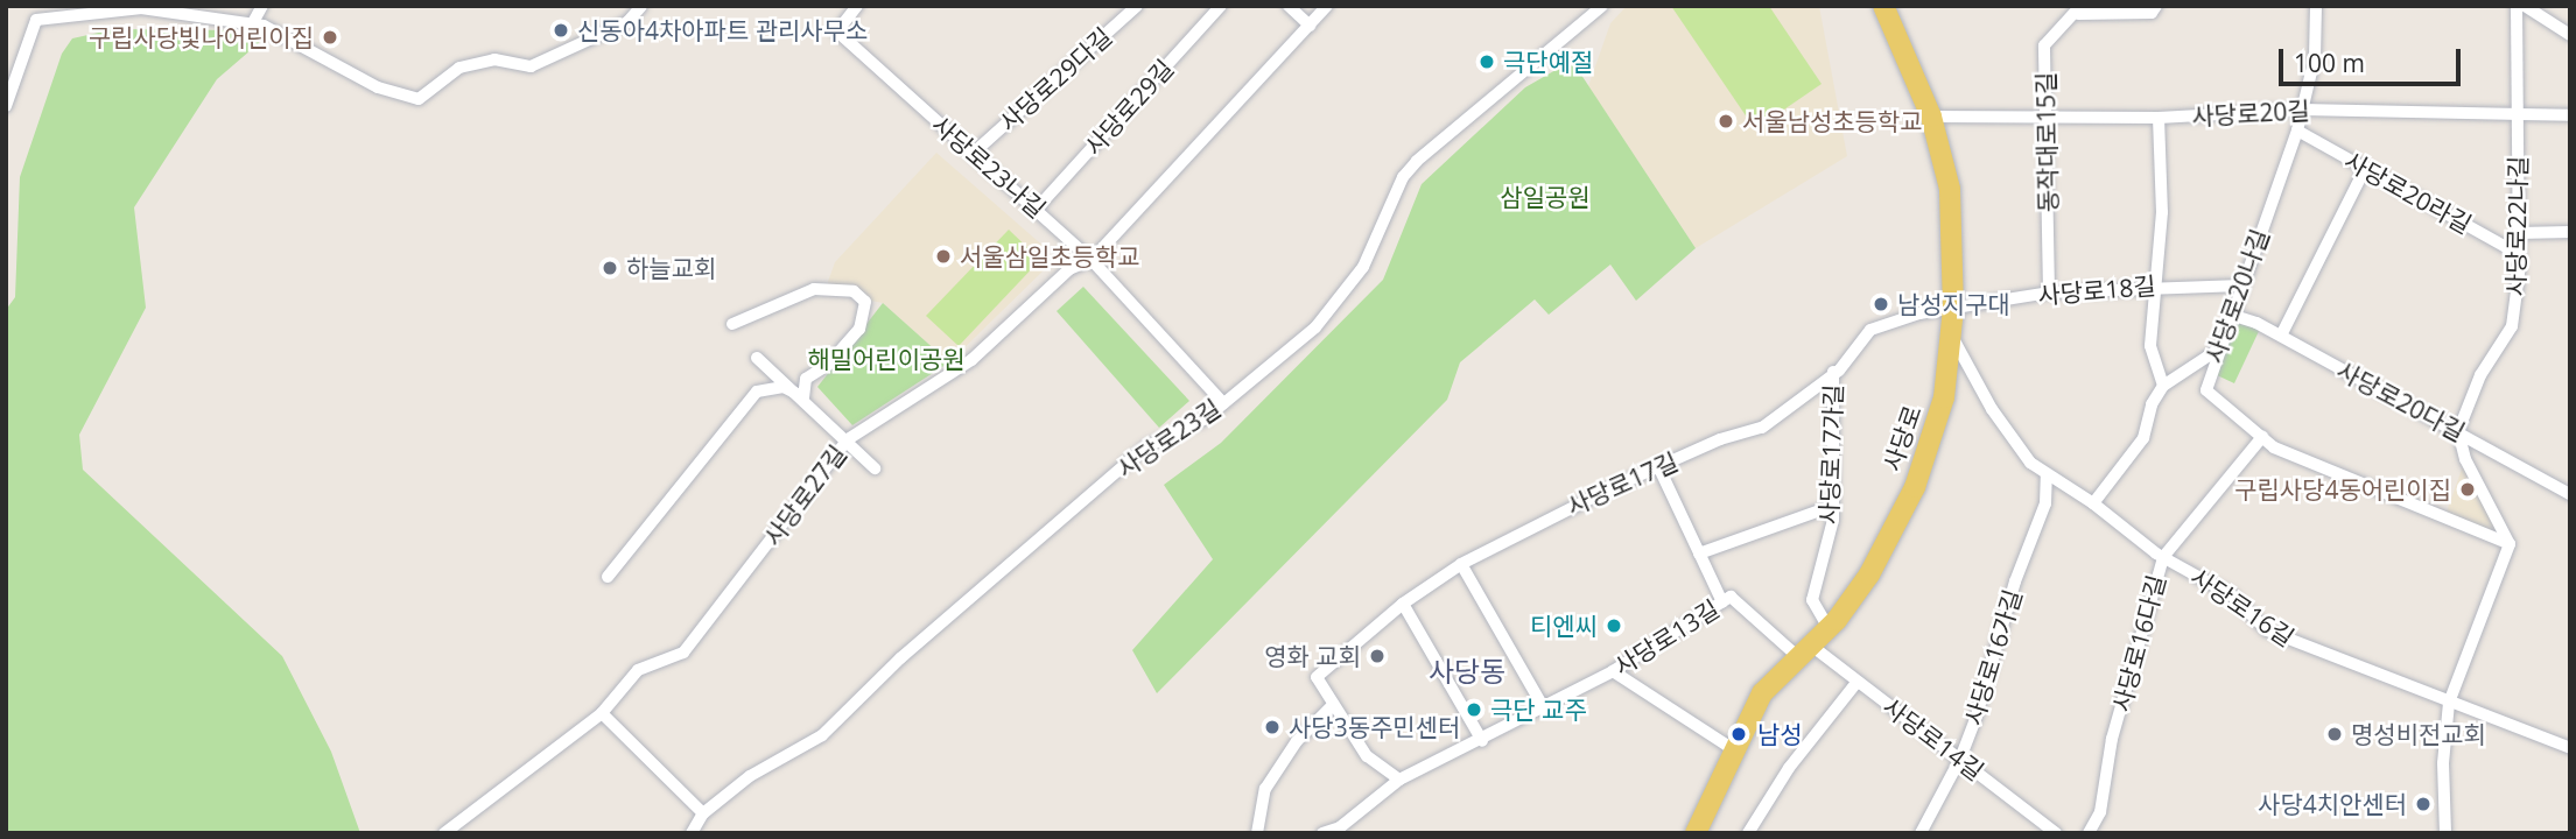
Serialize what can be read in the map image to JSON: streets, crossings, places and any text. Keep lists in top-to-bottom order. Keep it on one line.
{"streets":{"main road":["사당로"],"street":["사당로29다길","사당로29길","사당로20길","동작대로15길","사당로23나길","사당로20라길","사당로22나길","사당로18길","사당로20나길","사당로20다길","사당로23길","사당로17가길","사당로17길","사당로27길","사당로16길","사당로13길","사당로16다길","사당로16가길","사당로14길"]},"crossings":[["사당로29다길","사당로23나길"],["사당로29길","사당로23나길"],["사당로20길","동작대로15길"],["사당로20길","사당로22나길"],["사당로20길","사당로20나길"],["사당로20길","사당로"],["동작대로15길","사당로18길"],["사당로23나길","사당로23길"],["사당로23나길","사당로27길"],["사당로20라길","사당로22나길"],["사당로20라길","사당로20나길"],["사당로22나길","사당로20다길"],["사당로18길","사당로20나길"],["사당로18길","사당로"],["사당로18길","사당로17길"],["사당로20나길","사당로20다길"],["사당로20나길","사당로16다길"],["사당로","사당로17가길"],["사당로","사당로17길"],["사당로","사당로16길"],["사당로","사당로13길"],["사당로","사당로14길"],["사당로17가길","사당로17길"],["사당로16길","사당로16다길"],["사당로16길","사당로16가길"],["사당로13길","사당로14길"],["사당로16가길","사당로14길"]],"districts":["사당동"],"parks":["삼일공원","해밀어린이공원"],"places":["신동아4차아파트 관리사무소","구립사당빛나어린이집","극단예절","서울남성초등학교","서울삼일초등학교","하늘교회","남성지구대","구립사당4동어린이집","티엔씨","영화 교회","극단 교주","사당3동주민센터","남성","명성비전교회","사당4치안센터"],"scale_bar":"100 m"}
